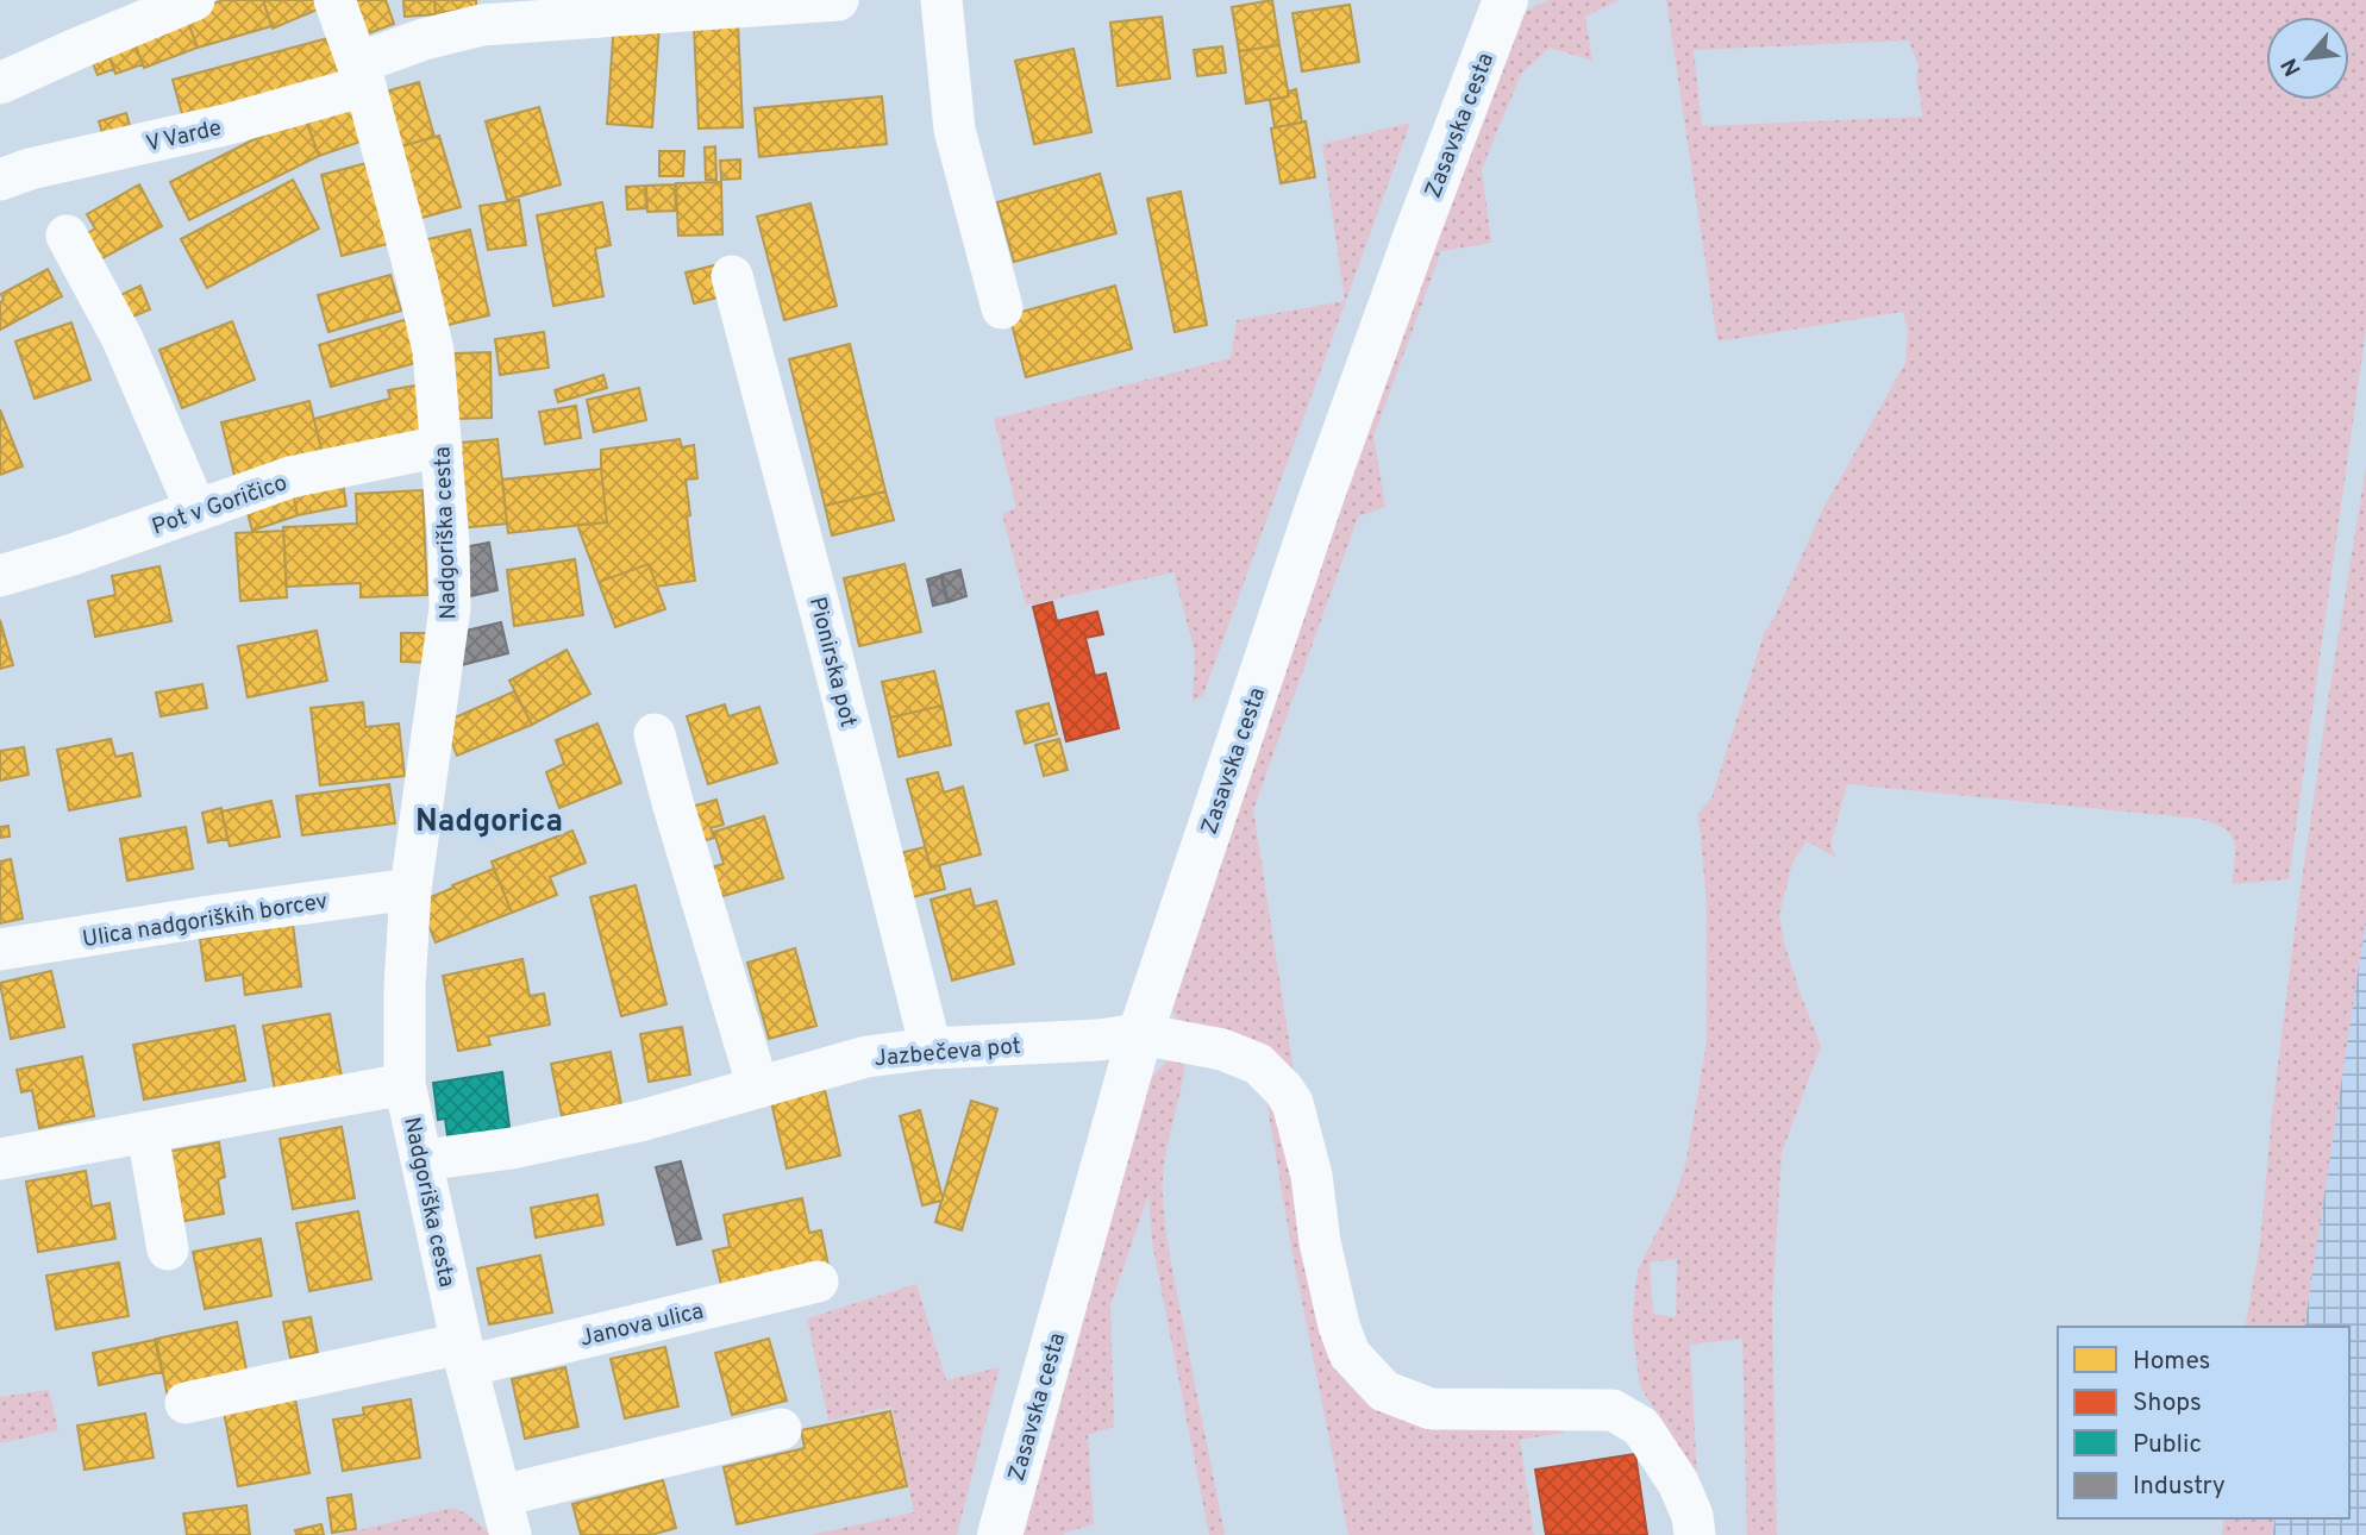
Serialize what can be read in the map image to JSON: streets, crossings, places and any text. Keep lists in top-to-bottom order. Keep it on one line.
{"streets":{"main road":["Zasavska cesta"],"street":["V Varde","Pot v Goričico","Nadgoriška cesta","Pionirska pot","Ulica nadgoriških borcev","Jazbečeva pot","Janova ulica"]},"crossings":[["Zasavska cesta","Jazbečeva pot"],["V Varde","Nadgoriška cesta"],["Pot v Goričico","Nadgoriška cesta"],["Nadgoriška cesta","Ulica nadgoriških borcev"],["Nadgoriška cesta","Jazbečeva pot"],["Nadgoriška cesta","Janova ulica"],["Pionirska pot","Jazbečeva pot"]],"districts":["Nadgorica"],"legend":["Homes","Shops","Public","Industry"],"north":"bottom left"}
